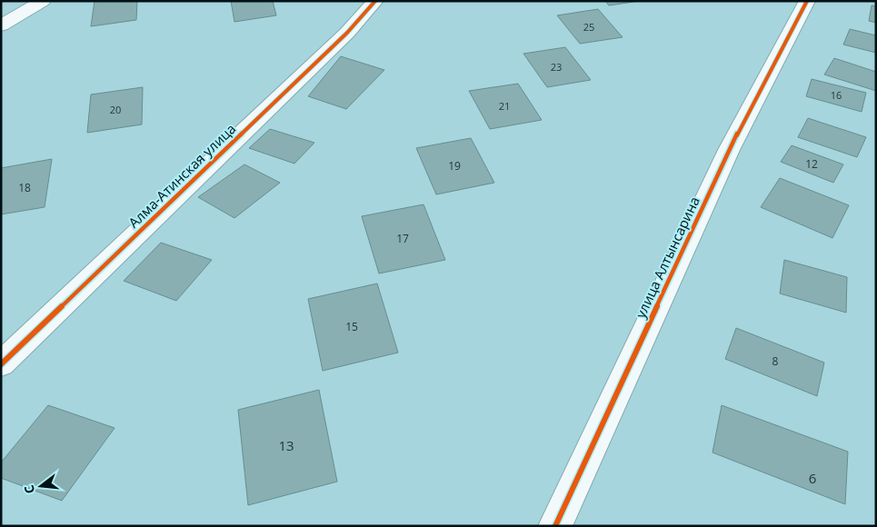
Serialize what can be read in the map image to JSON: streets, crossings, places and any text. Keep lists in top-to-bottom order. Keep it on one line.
{"streets":{"street":["Алма-Атинская улица","улица Алтынсарина"]},"house_numbers":["25","23","16","21","20","12","19","18","17","15","8","13","6"],"north":"left"}
